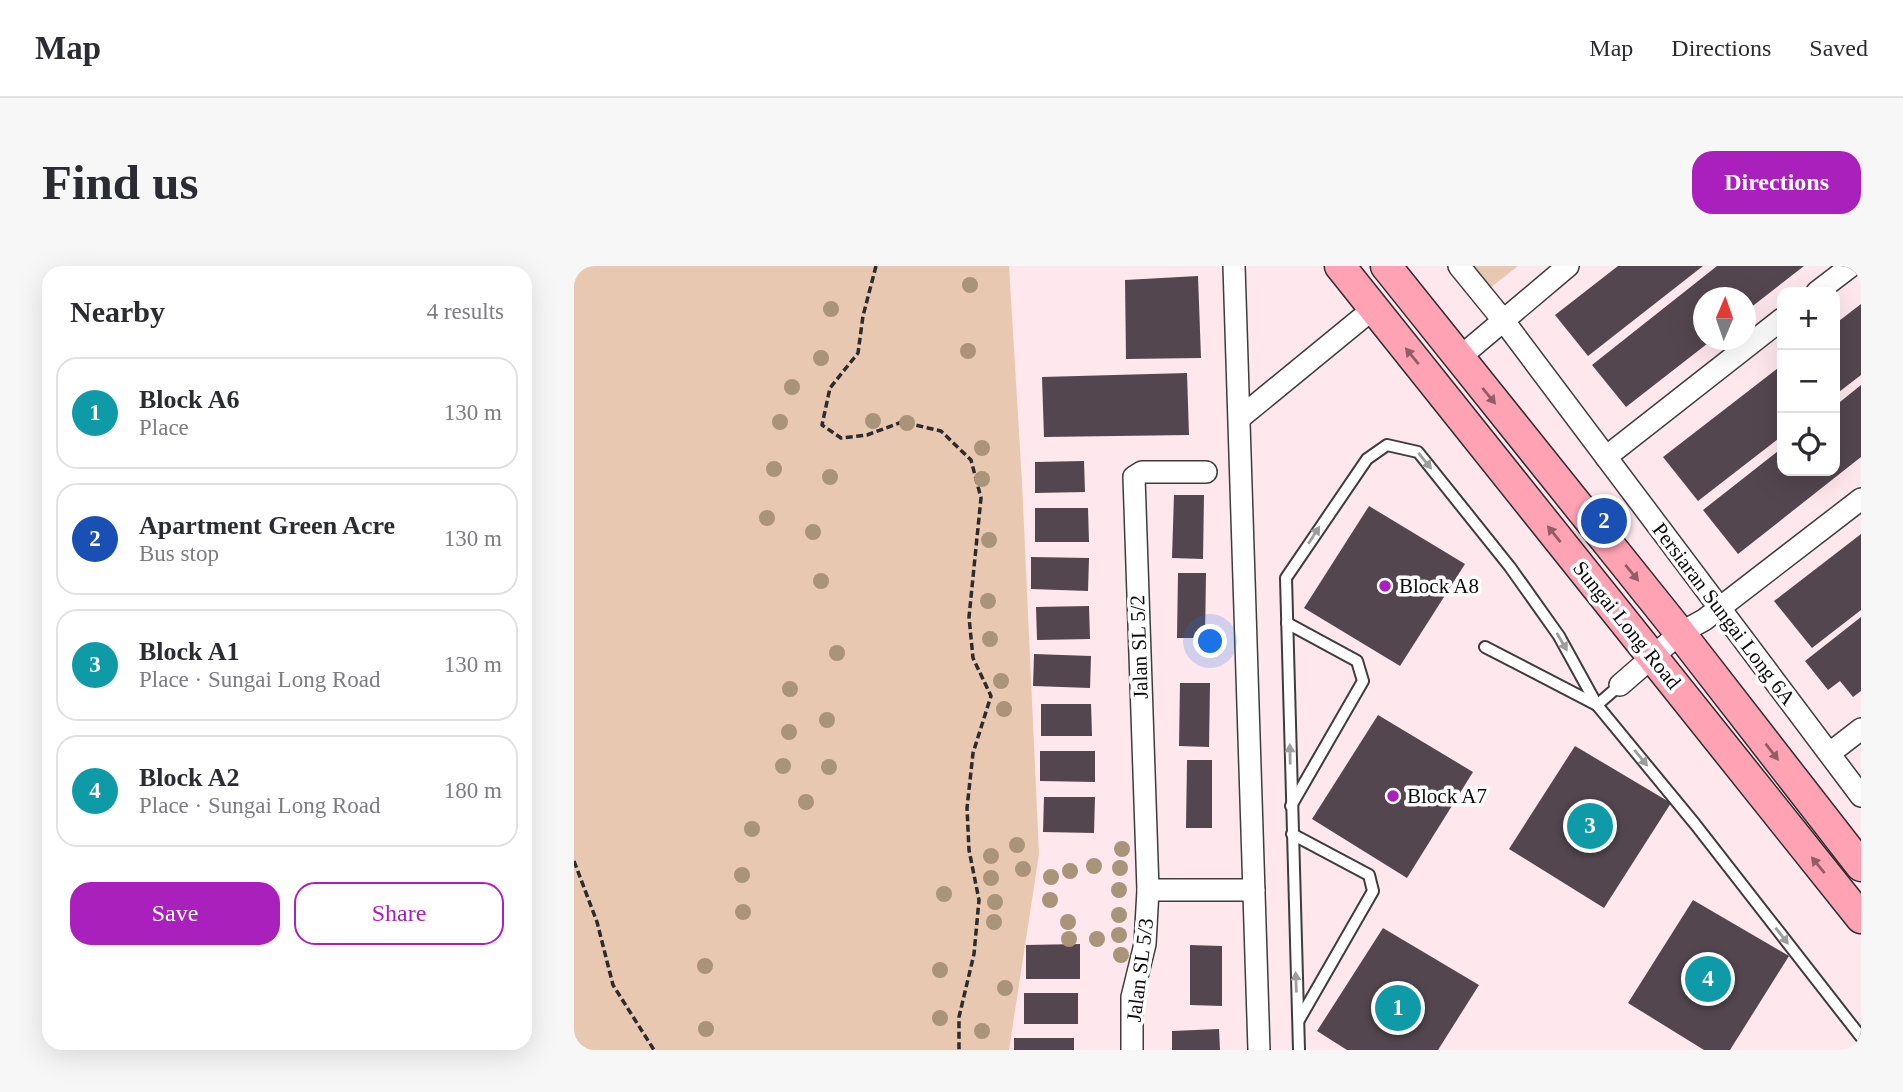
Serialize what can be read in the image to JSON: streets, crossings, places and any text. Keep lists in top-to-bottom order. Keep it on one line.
{"streets":{"street":["Persiaran Sungai Long 6A","Sungai Long Road","Jalan SL 5/2","Jalan SL 5/3"]},"crossings":[["Jalan SL 5/2","Jalan SL 5/3"]],"places":["Block A8","Block A7"],"north":"top","page":{"header":"Map","nav":["Map","Directions","Saved"],"buttons":["Directions",["Save","Share"]],"title":"Find us","heading":["Nearby","4 results"],"map_buttons":["+","−"],"list":[{"mark":"1","name":"Block A6","note":"Place","value":"130 m"},{"mark":"2","name":"Apartment Green Acre","note":"Bus stop","value":"130 m"},{"mark":"3","name":"Block A1","note":"Place · Sungai Long Road","value":"130 m"},{"mark":"4","name":"Block A2","note":"Place · Sungai Long Road","value":"180 m"}],"pins":["2","3","4","1"]}}
